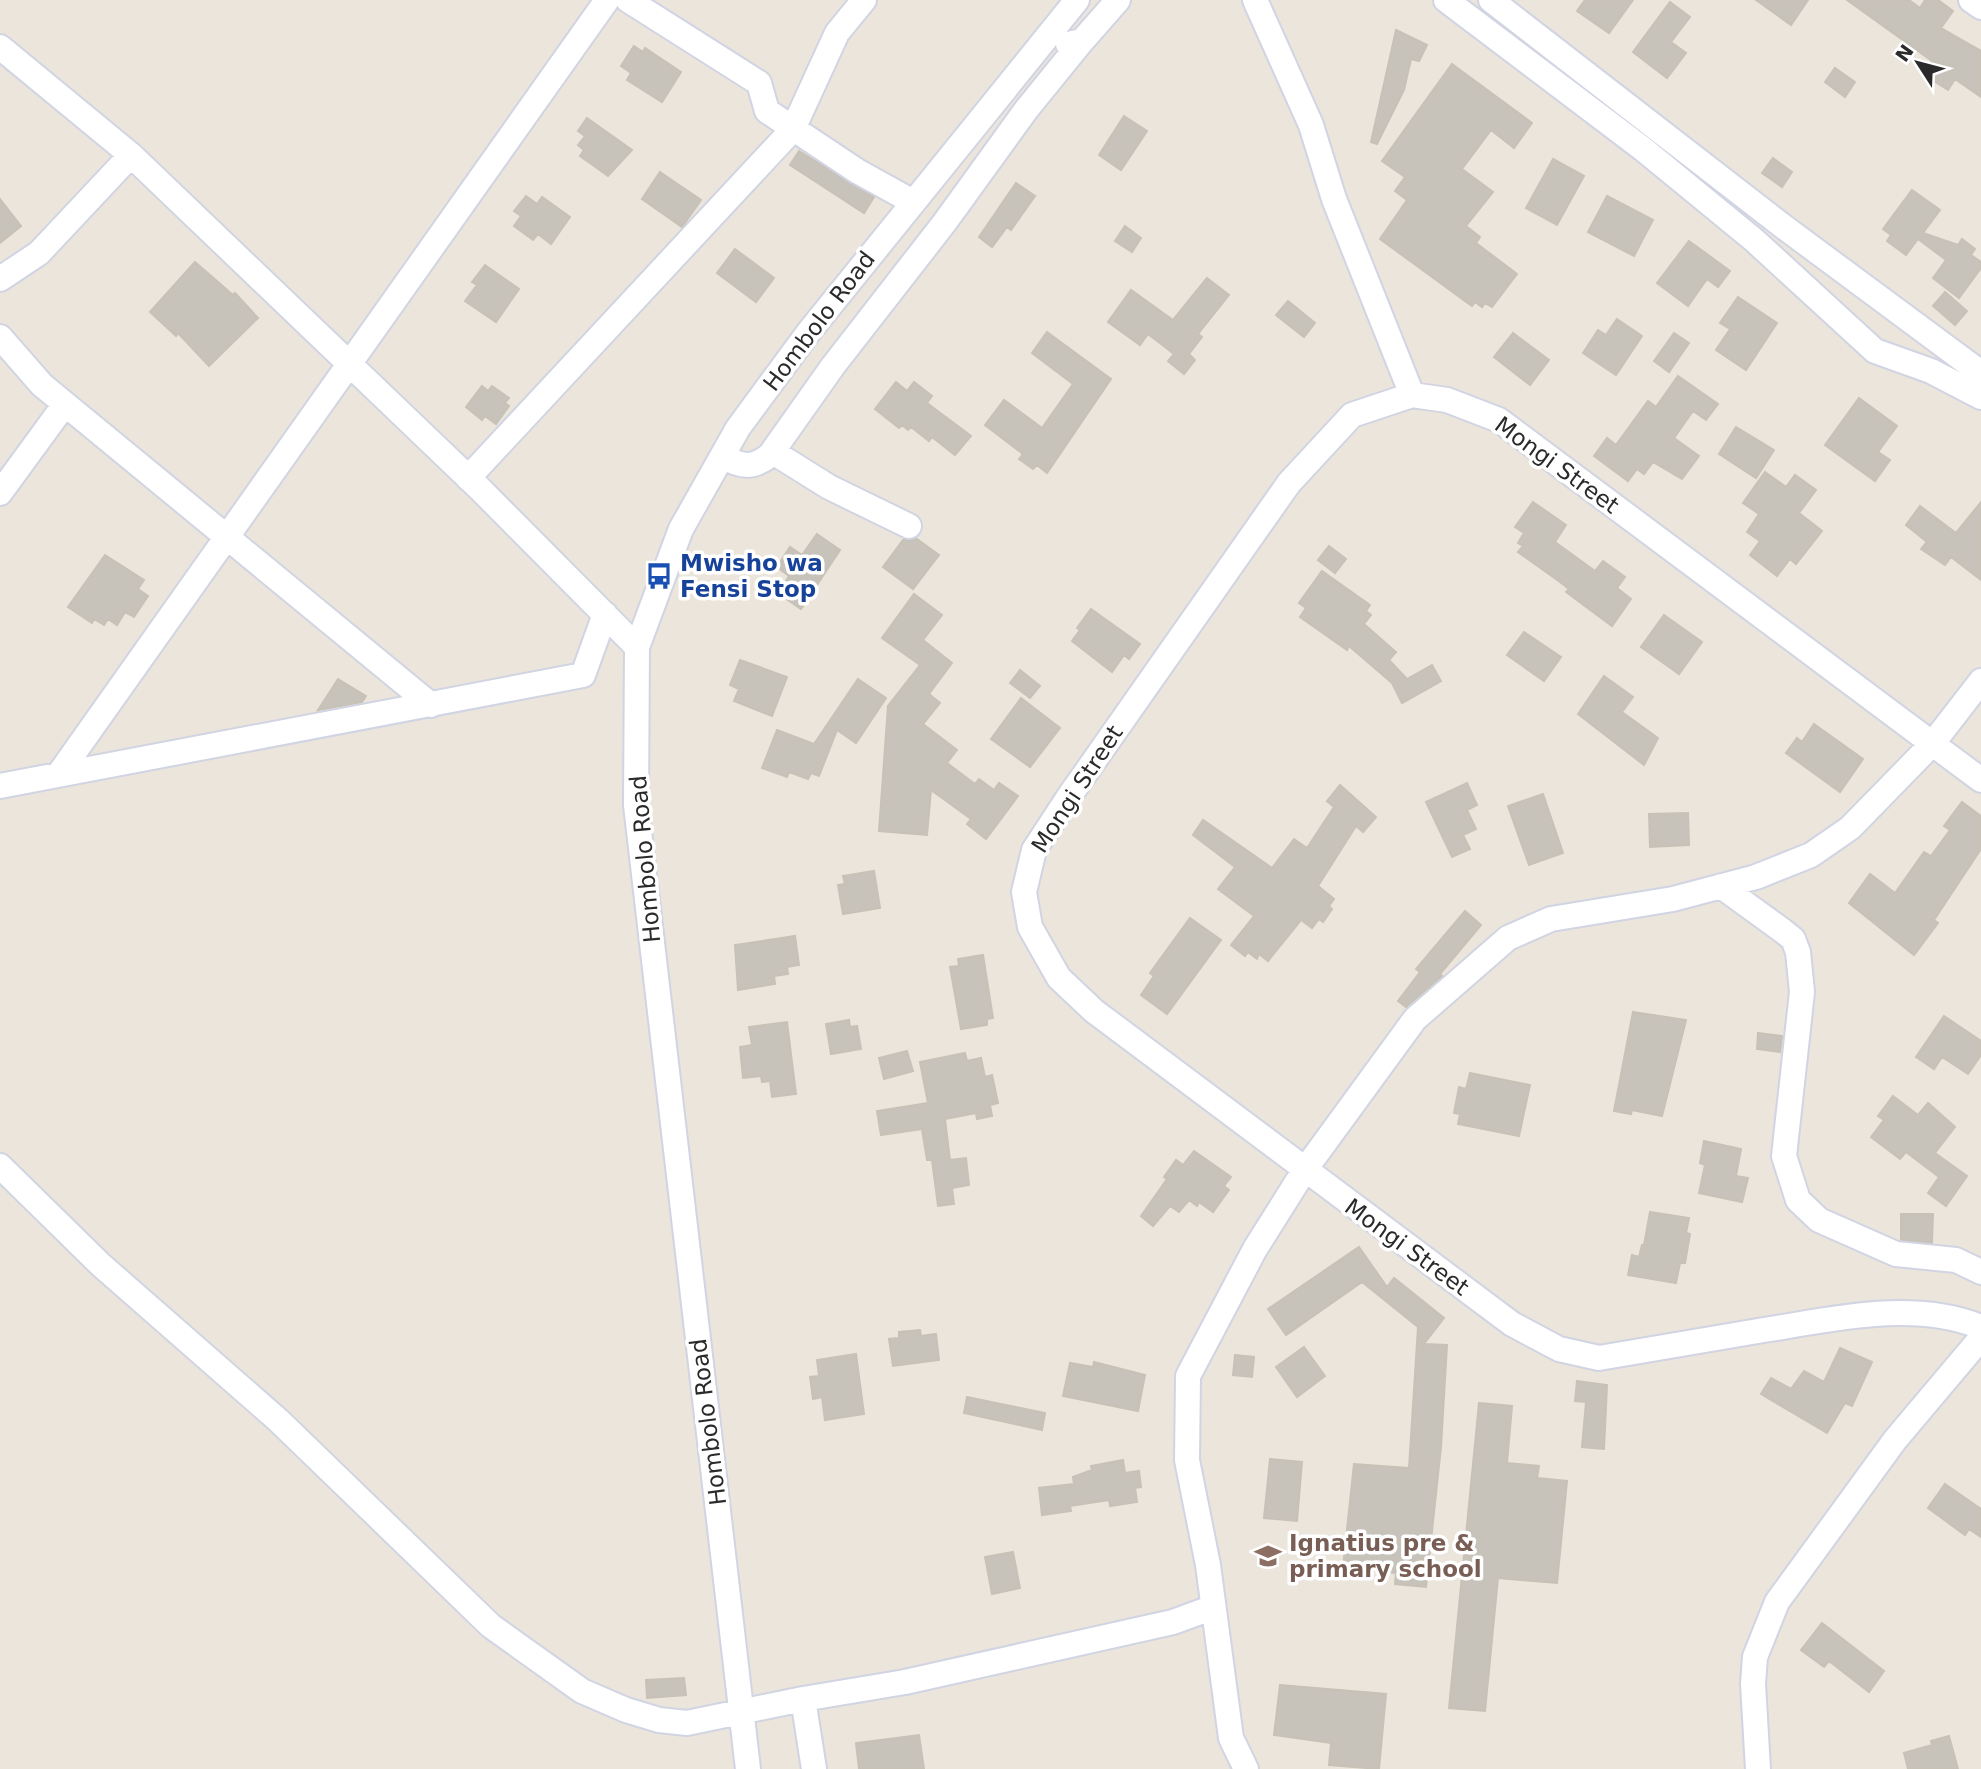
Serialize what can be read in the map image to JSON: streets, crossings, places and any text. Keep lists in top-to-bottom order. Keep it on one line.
{"streets":{"street":["Hombolo Road","Mongi Street"]},"places":{"bus stop":["Mwisho wa Fensi Stop"],"school or university":["Ignatius pre & primary school"]},"north":"top left"}
